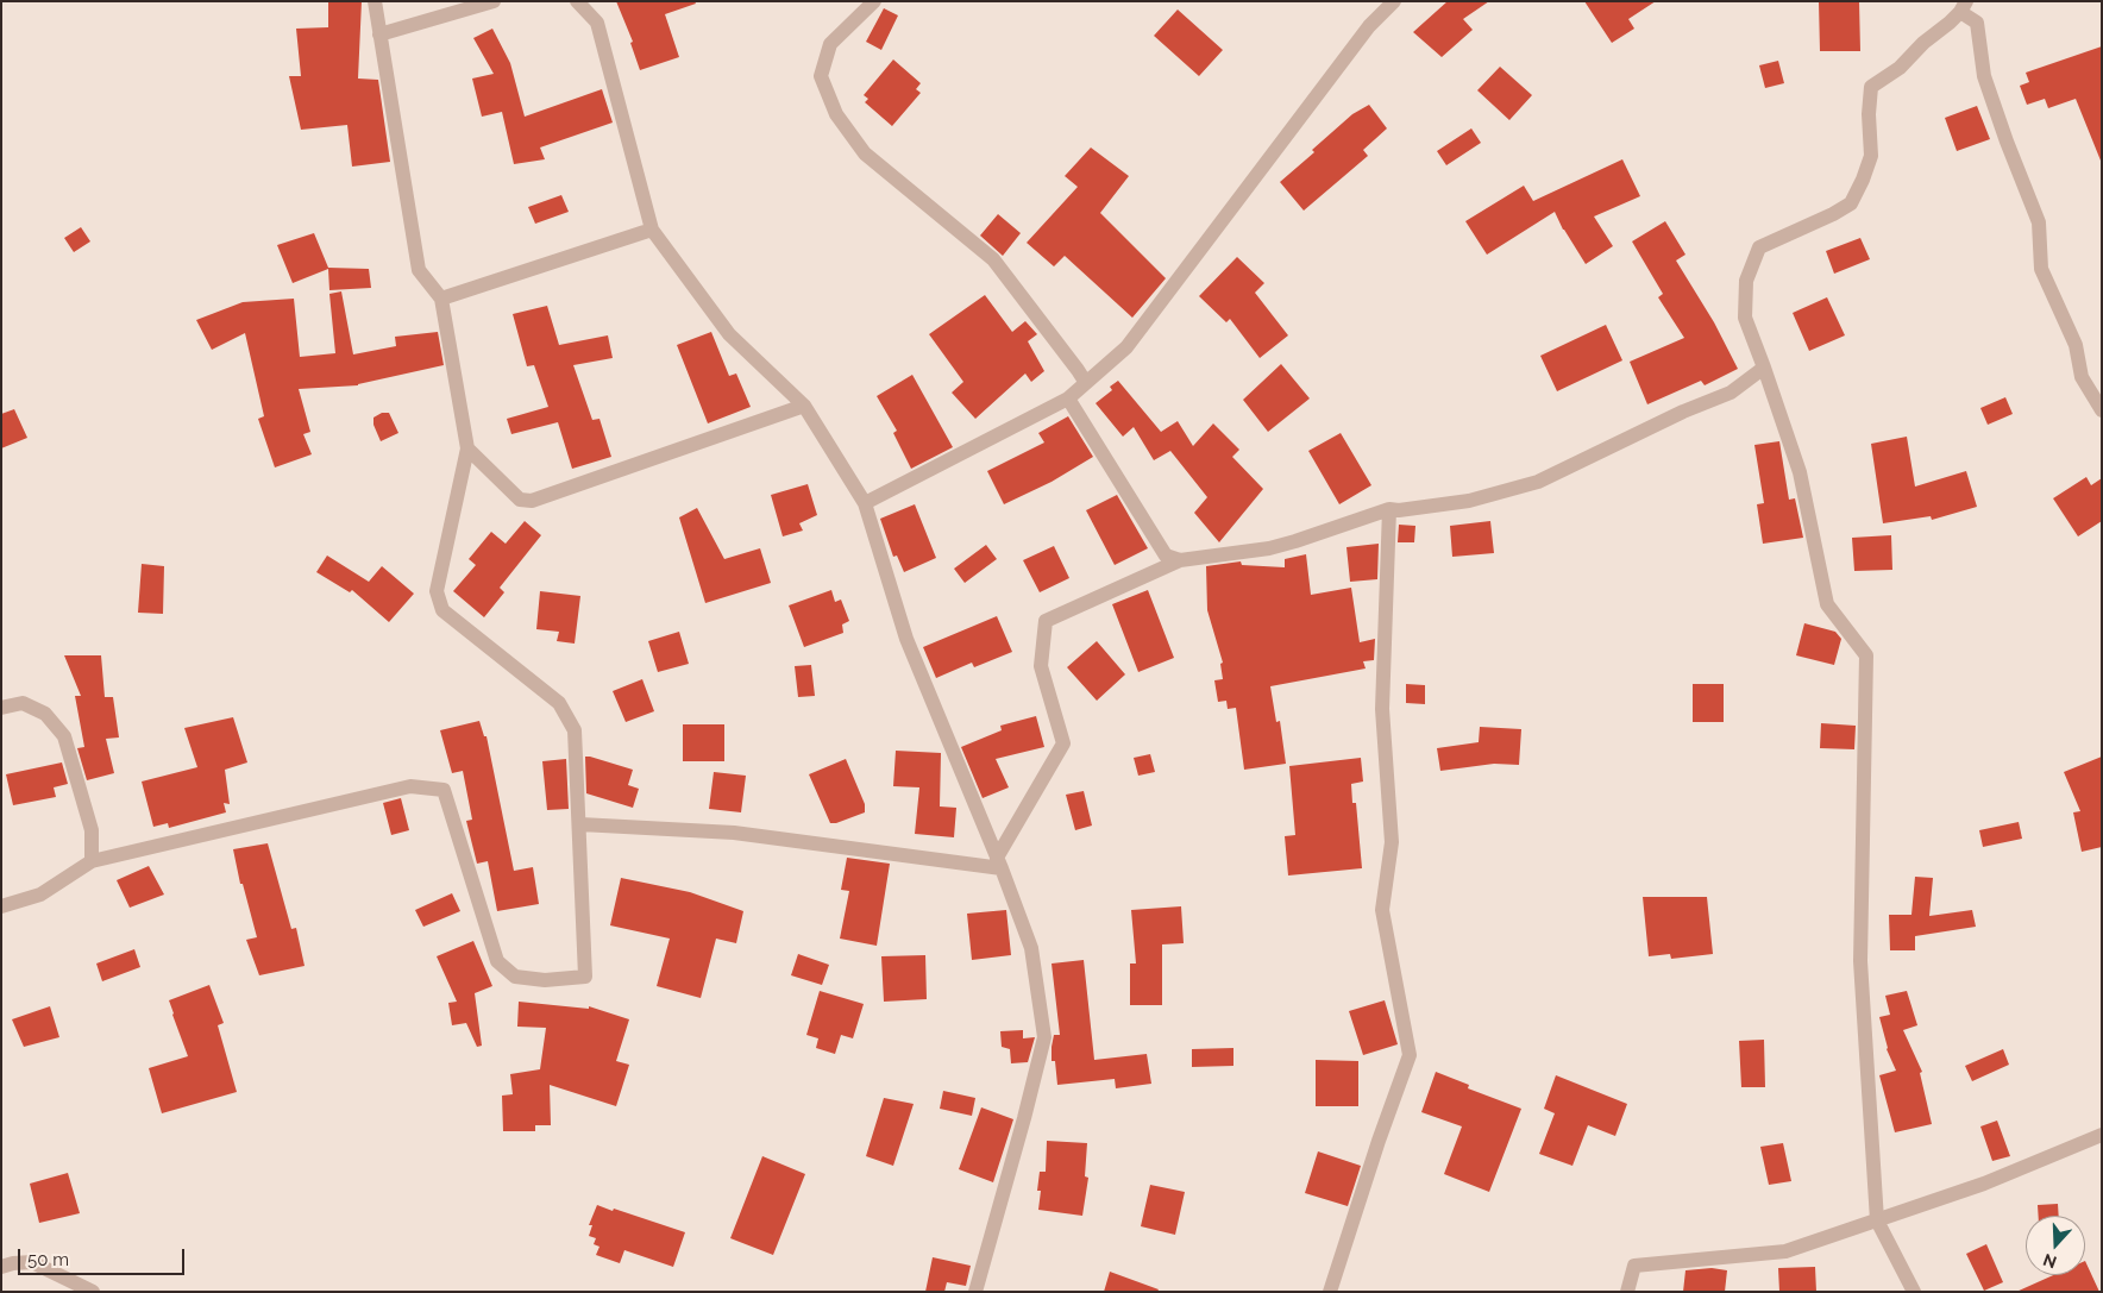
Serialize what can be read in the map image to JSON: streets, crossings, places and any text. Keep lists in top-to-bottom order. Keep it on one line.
{"scale_bar":"50 m","north":"bottom"}
